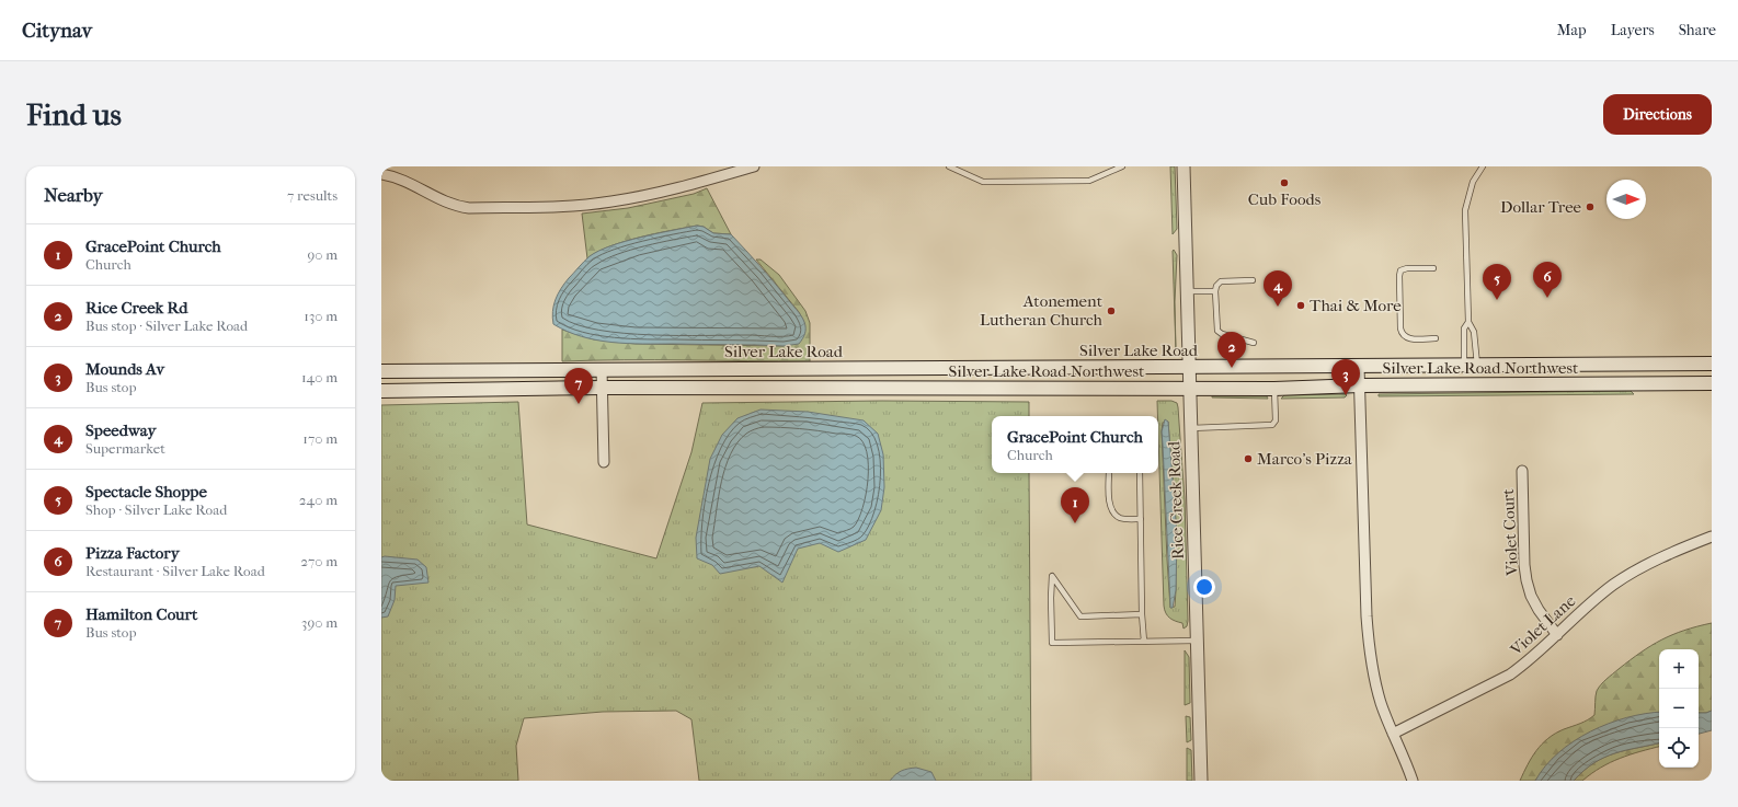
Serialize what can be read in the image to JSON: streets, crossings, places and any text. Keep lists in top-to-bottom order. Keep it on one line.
{"streets":{"main road":["Silver Lake Road","Silver Lake Road Northwest"],"street":["Rice Creek Road","Violet Court","Violet Lane"]},"crossings":[["Silver Lake Road","Rice Creek Road"],["Silver Lake Road Northwest","Rice Creek Road"],["Violet Court","Violet Lane"]],"places":["Cub Foods","Dollar Tree","Thai & More","Atonement Lutheran Church","Marco's Pizza"],"north":"right","page":{"header":"Citynav","nav":["Map","Layers","Share"],"buttons":"Directions","title":"Find us","heading":["Nearby","7 results"],"list":[{"mark":"1","name":"GracePoint Church","note":"Church","value":"90 m"},{"mark":"2","name":"Rice Creek Rd","note":"Bus stop · Silver Lake Road","value":"130 m"},{"mark":"3","name":"Mounds Av","note":"Bus stop","value":"140 m"},{"mark":"4","name":"Speedway","note":"Supermarket","value":"170 m"},{"mark":"5","name":"Spectacle Shoppe","note":"Shop · Silver Lake Road","value":"240 m"},{"mark":"6","name":"Pizza Factory","note":"Restaurant · Silver Lake Road","value":"270 m"},{"mark":"7","name":"Hamilton Court","note":"Bus stop","value":"390 m"}],"pins":["6","5","4","2","3","7","1"],"popup":["GracePoint Church","Church"],"map_buttons":["+","−"]}}
